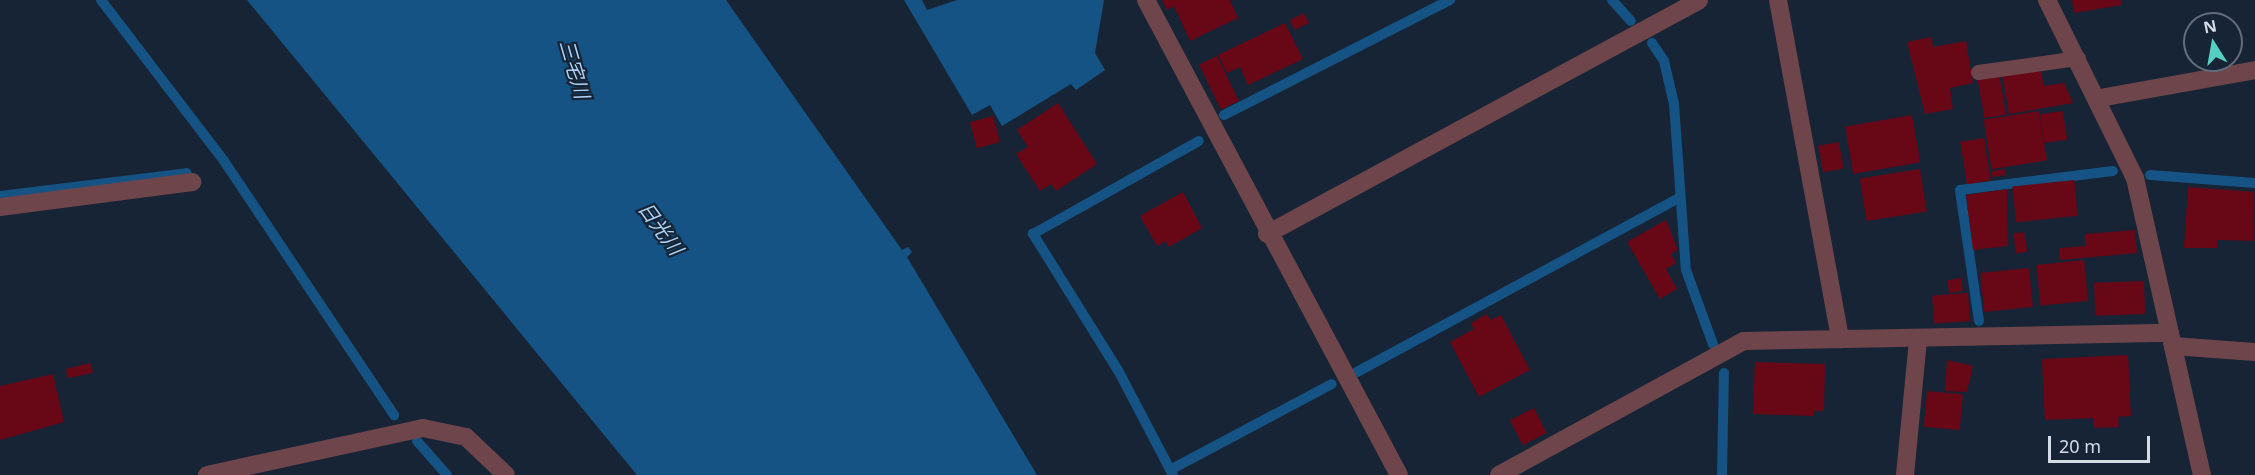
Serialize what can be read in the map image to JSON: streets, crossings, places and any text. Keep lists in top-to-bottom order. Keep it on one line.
{"water":["三宅川","日光川"],"scale_bar":"20 m","north":"top"}
